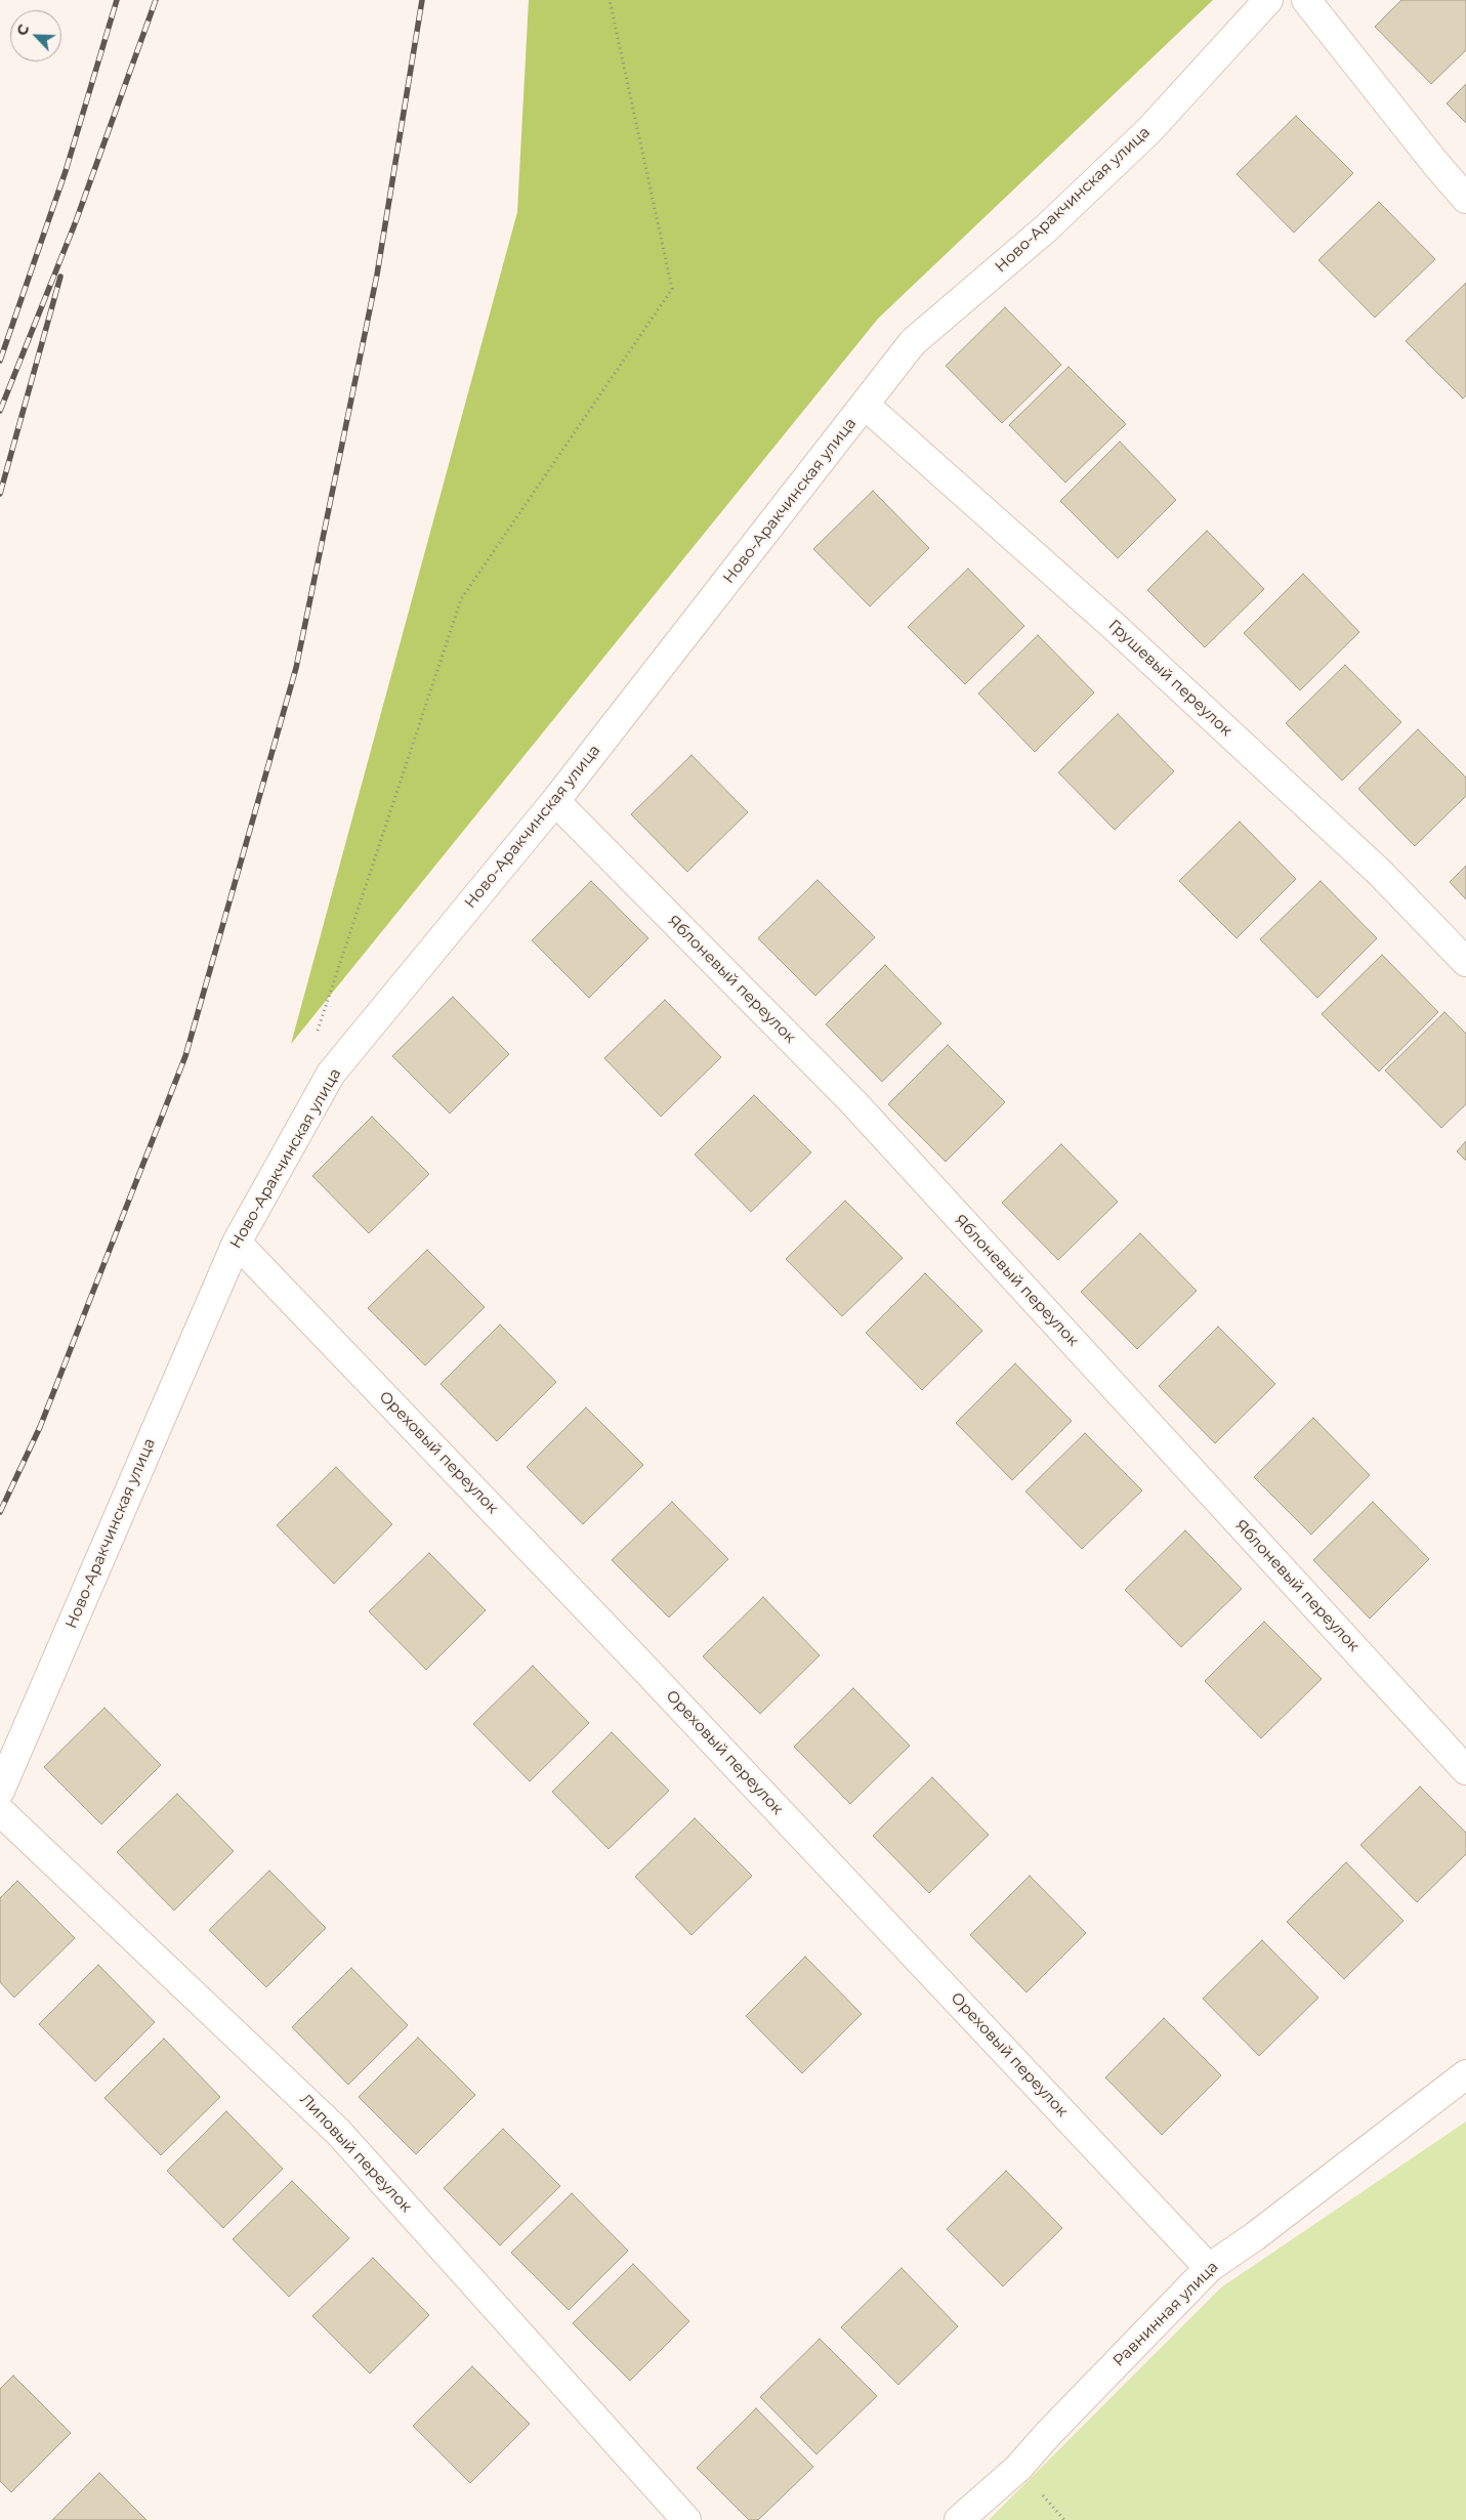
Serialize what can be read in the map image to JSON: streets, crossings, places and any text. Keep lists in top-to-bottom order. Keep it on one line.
{"streets":{"street":["Ново-Аракчинская улица","Грушевый переулок","Яблоневый переулок","Ореховый переулок","Липовый переулок","Равнинная улица"]},"crossings":[["Ново-Аракчинская улица","Грушевый переулок"],["Ново-Аракчинская улица","Яблоневый переулок"],["Ново-Аракчинская улица","Ореховый переулок"],["Ореховый переулок","Равнинная улица"]],"north":"top left"}
